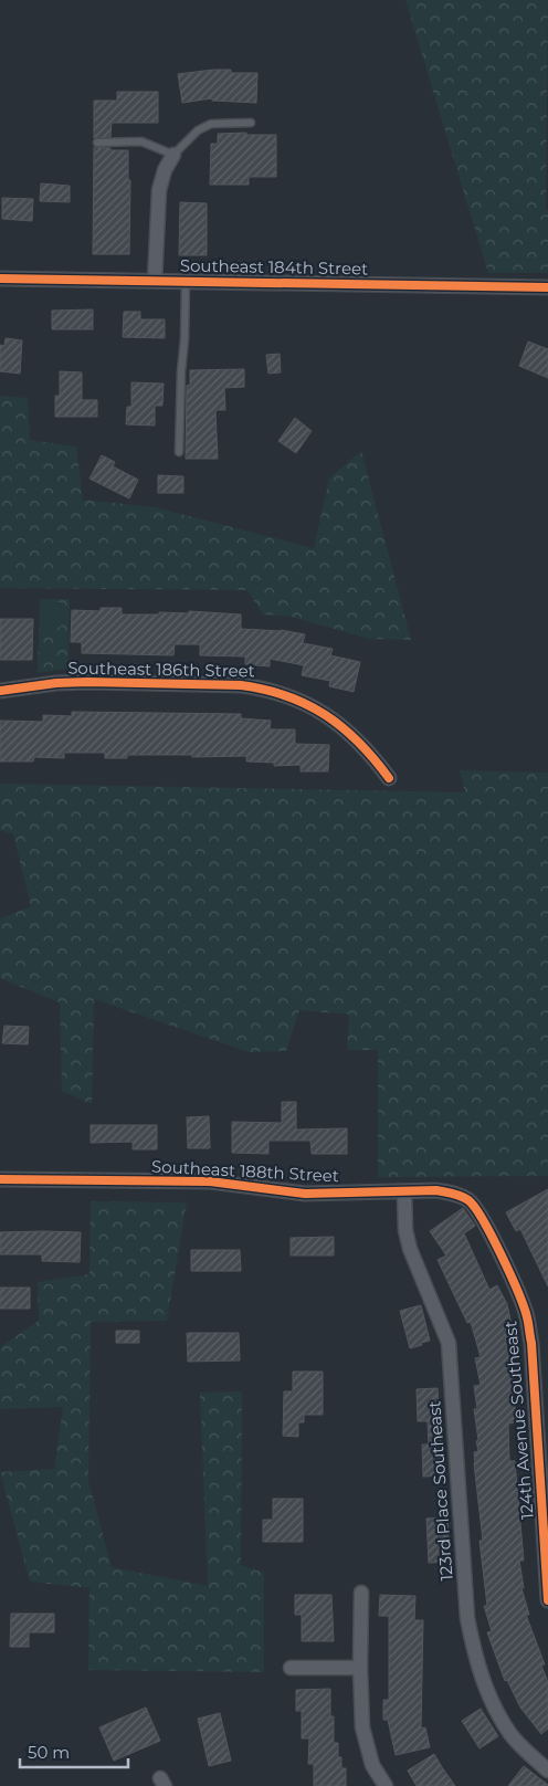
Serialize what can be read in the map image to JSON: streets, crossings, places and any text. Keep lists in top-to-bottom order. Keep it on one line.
{"streets":{"street":["Southeast 184th Street","Southeast 186th Street","Southeast 188th Street","124th Avenue Southeast","123rd Place Southeast"]},"crossings":[["Southeast 188th Street","124th Avenue Southeast"],["Southeast 188th Street","123rd Place Southeast"]],"scale_bar":"50 m"}
